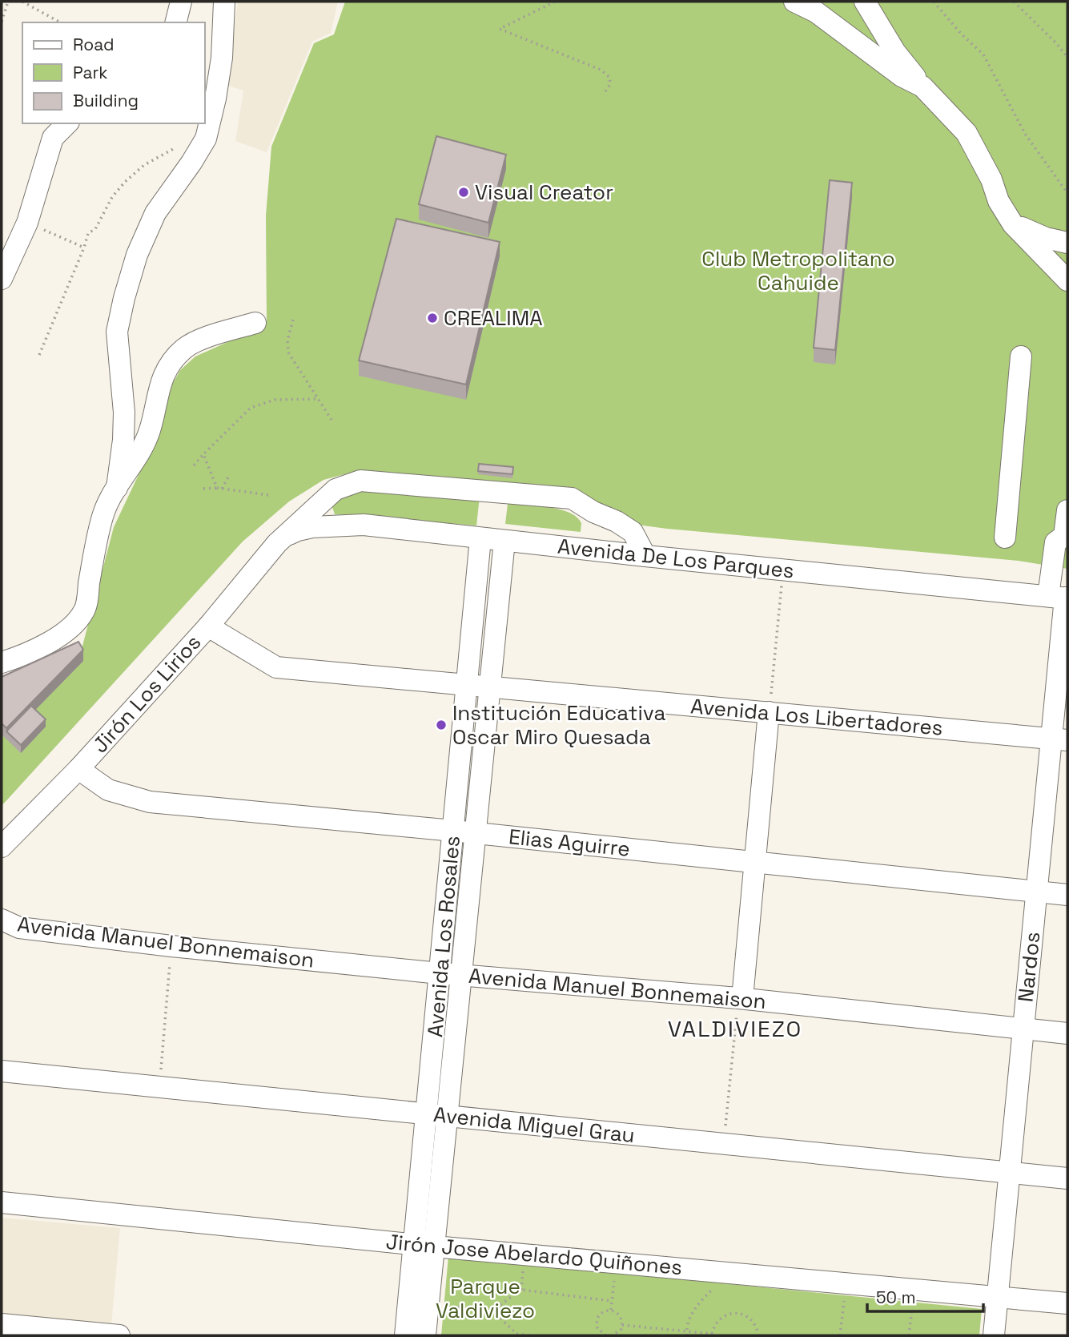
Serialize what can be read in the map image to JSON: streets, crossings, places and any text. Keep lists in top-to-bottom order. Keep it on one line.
{"streets":{"street":["Avenida De Los Parques","Jirón Los Lirios","Avenida Los Libertadores","Elias Aguirre","Avenida Los Rosales","Avenida Manuel Bonnemaison","Nardos","Avenida Miguel Grau","Jirón Jose Abelardo Quiñones"]},"crossings":[["Avenida De Los Parques","Jirón Los Lirios"],["Avenida De Los Parques","Avenida Los Rosales"],["Avenida De Los Parques","Nardos"],["Jirón Los Lirios","Avenida Los Libertadores"],["Jirón Los Lirios","Elias Aguirre"],["Avenida Los Libertadores","Avenida Los Rosales"],["Avenida Los Libertadores","Nardos"],["Elias Aguirre","Avenida Los Rosales"],["Elias Aguirre","Nardos"],["Avenida Los Rosales","Avenida Manuel Bonnemaison"],["Avenida Los Rosales","Avenida Miguel Grau"],["Avenida Los Rosales","Jirón Jose Abelardo Quiñones"],["Avenida Manuel Bonnemaison","Nardos"],["Nardos","Avenida Miguel Grau"],["Nardos","Jirón Jose Abelardo Quiñones"]],"districts":["VALDIVIEZO"],"parks":["Club Metropolitano Cahuide","Parque Valdiviezo"],"places":["Visual Creator","CREALIMA","Institución Educativa Oscar Miro Quesada"],"legend":["Road","Park","Building"],"scale_bar":"50 m"}
